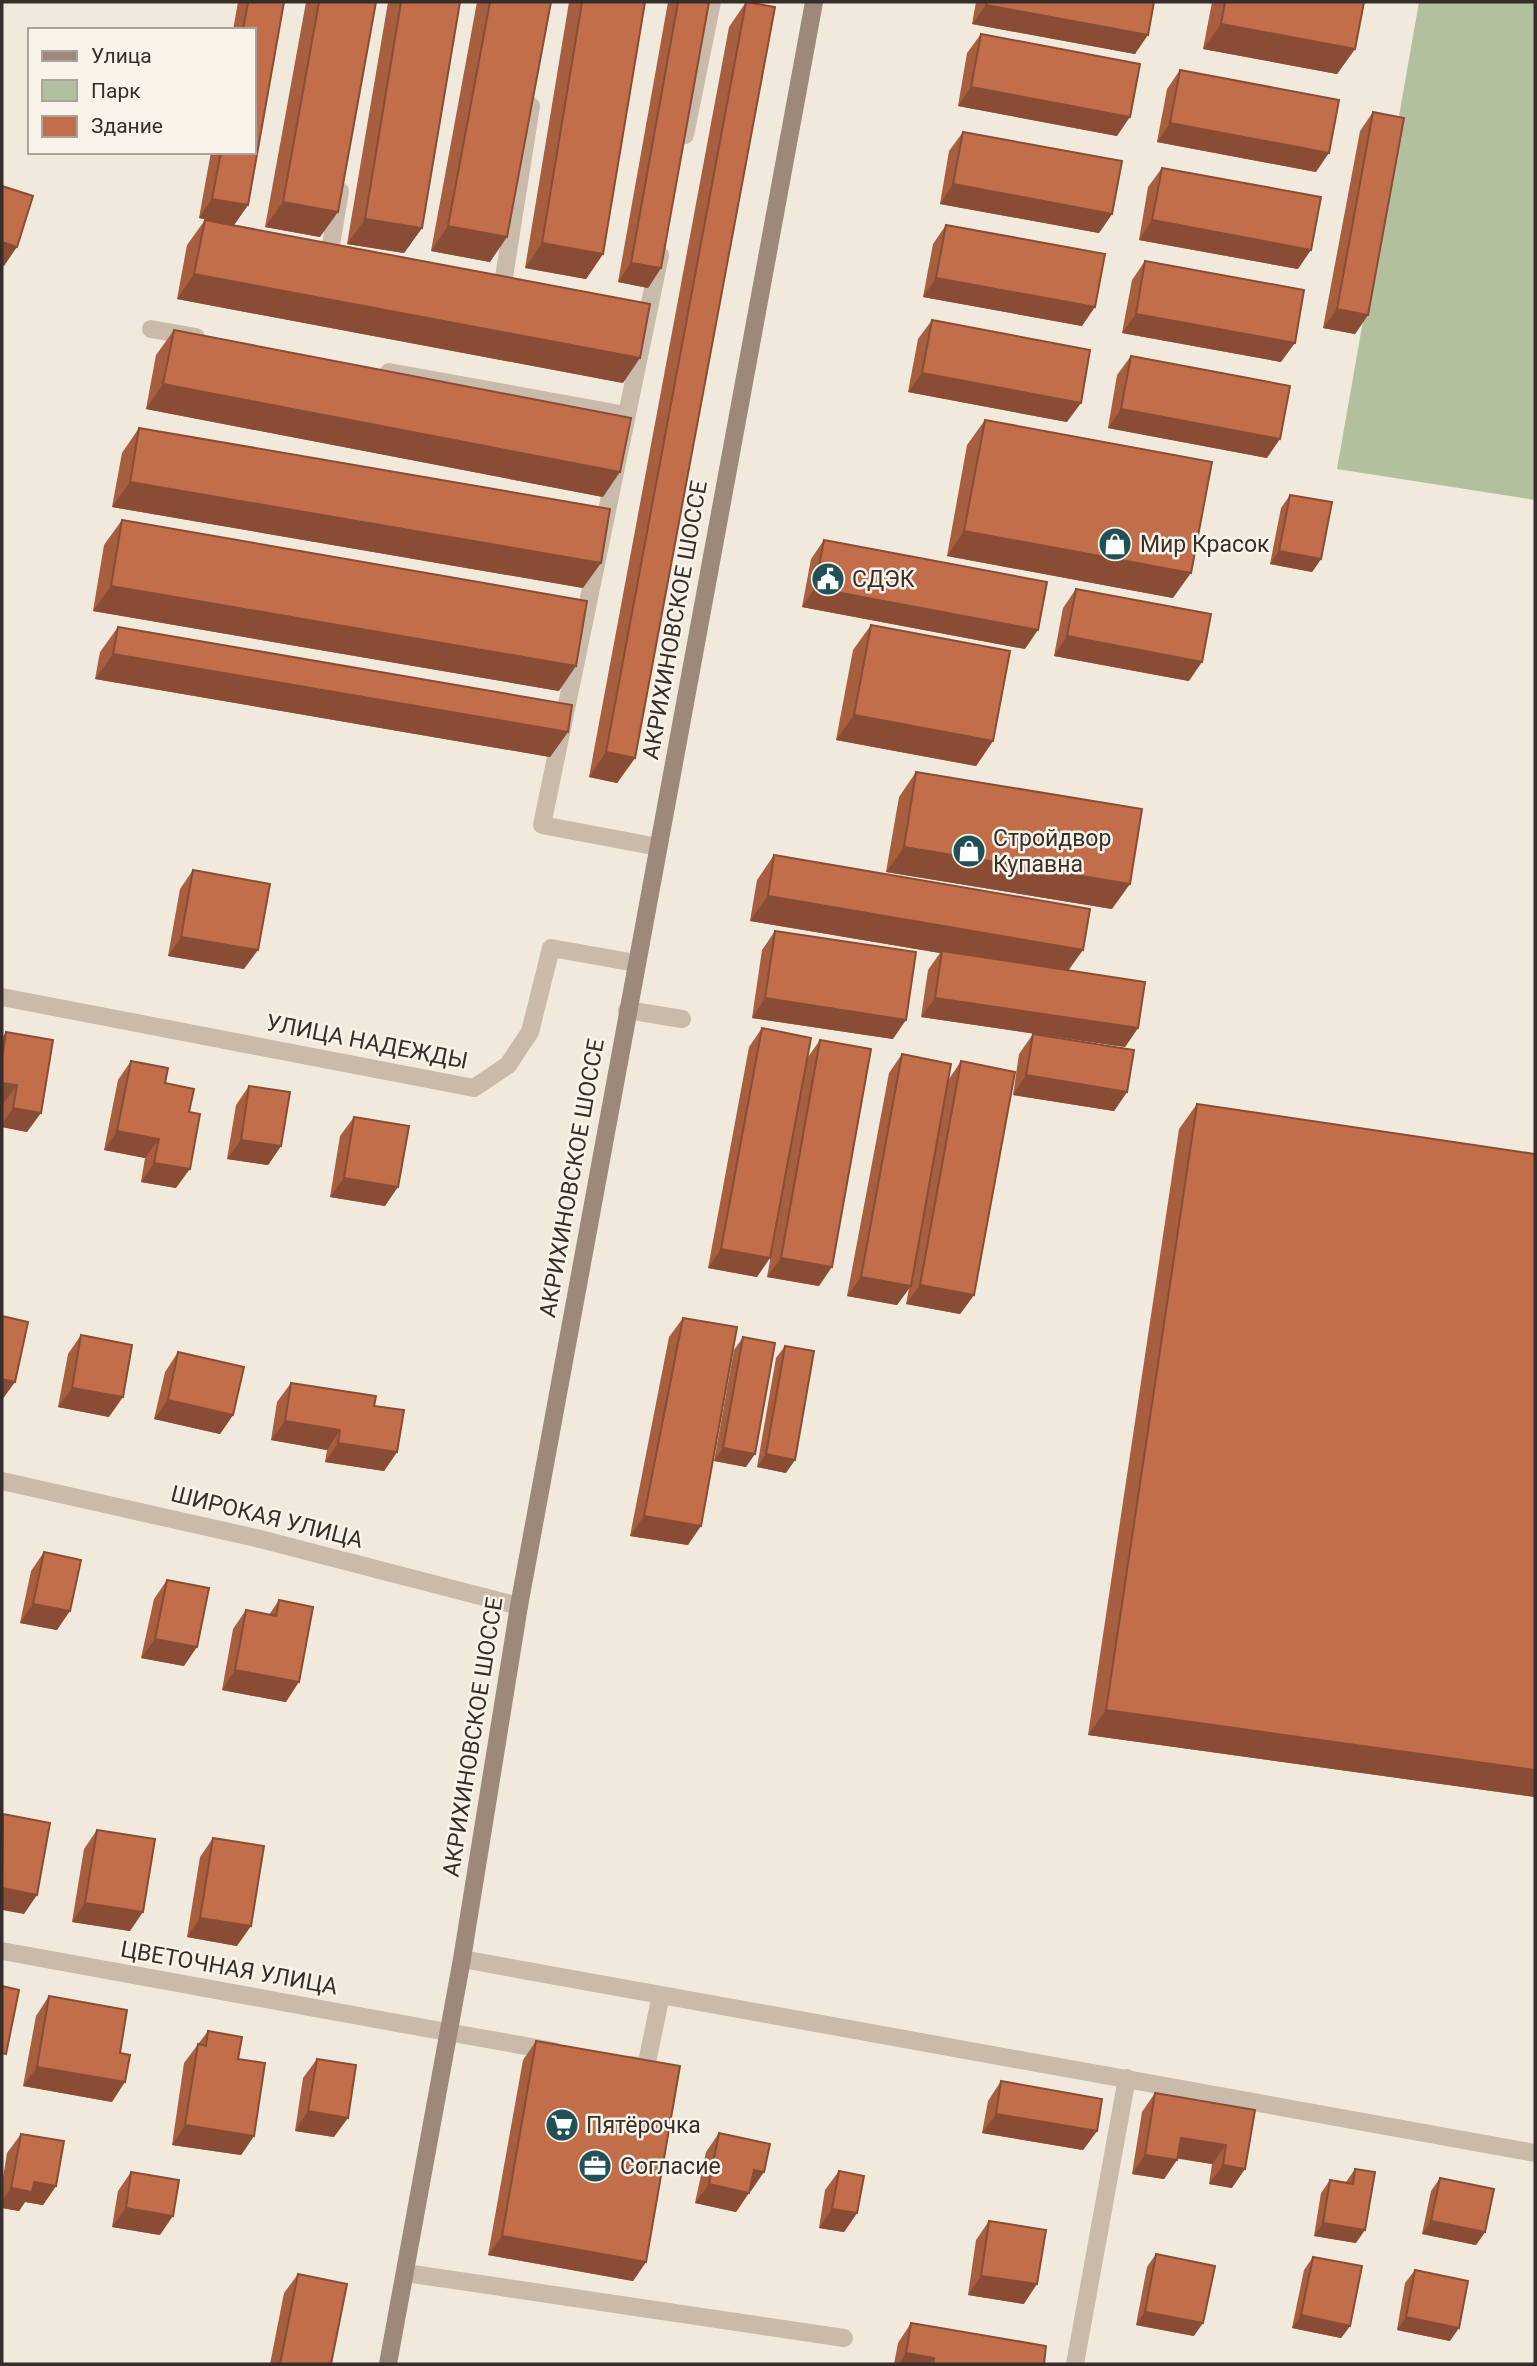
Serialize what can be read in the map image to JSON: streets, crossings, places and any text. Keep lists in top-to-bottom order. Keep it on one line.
{"streets":{"main road":["АКРИХИНОВСКОЕ ШОССЕ"],"street":["УЛИЦА НАДЕЖДЫ","ШИРОКАЯ УЛИЦА","ЦВЕТОЧНАЯ УЛИЦА"]},"crossings":[["АКРИХИНОВСКОЕ ШОССЕ","УЛИЦА НАДЕЖДЫ"],["АКРИХИНОВСКОЕ ШОССЕ","ШИРОКАЯ УЛИЦА"],["АКРИХИНОВСКОЕ ШОССЕ","ЦВЕТОЧНАЯ УЛИЦА"]],"places":{"shop":["Мир Красок","Стройдвор Купавна"],"public building":["СДЭК"],"supermarket":["Пятёрочка"],"office":["Согласие"]},"legend":["Улица","Парк","Здание"]}
